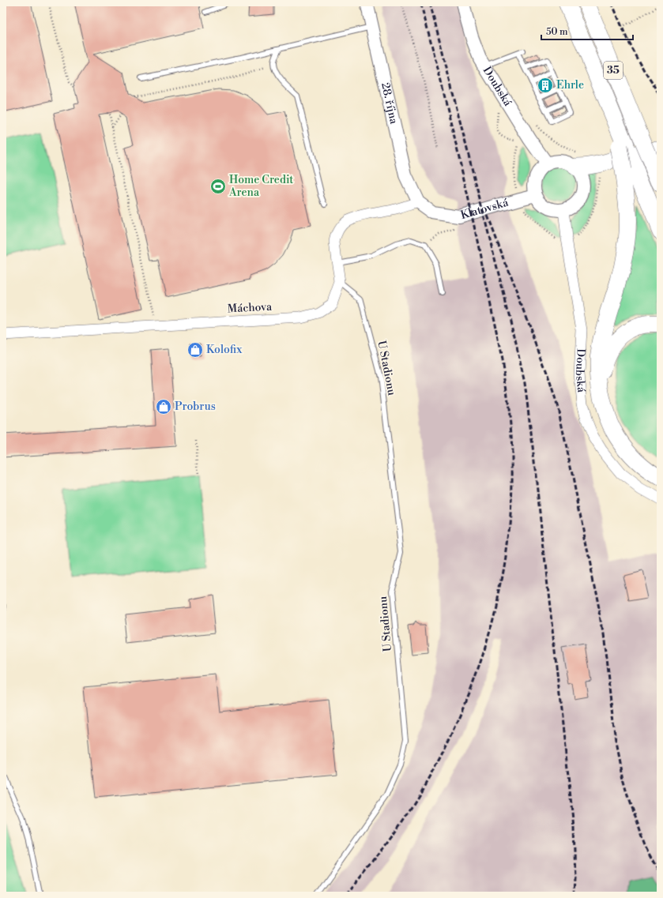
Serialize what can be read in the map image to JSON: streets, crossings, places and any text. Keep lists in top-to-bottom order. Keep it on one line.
{"streets":{"highway":["35"],"street":["Doubská","28. října","Klatovská","Máchova"],"lane":["U Stadionu"]},"crossings":[["Doubská","Klatovská"],["28. října","Klatovská"],["28. října","Máchova"],["Klatovská","Máchova"],["Máchova","U Stadionu"]],"places":{"building":["Ehrle"],"sports":["Home Credit Arena"],"shop":["Kolofix","Probrus"]},"scale_bar":"50 m"}
